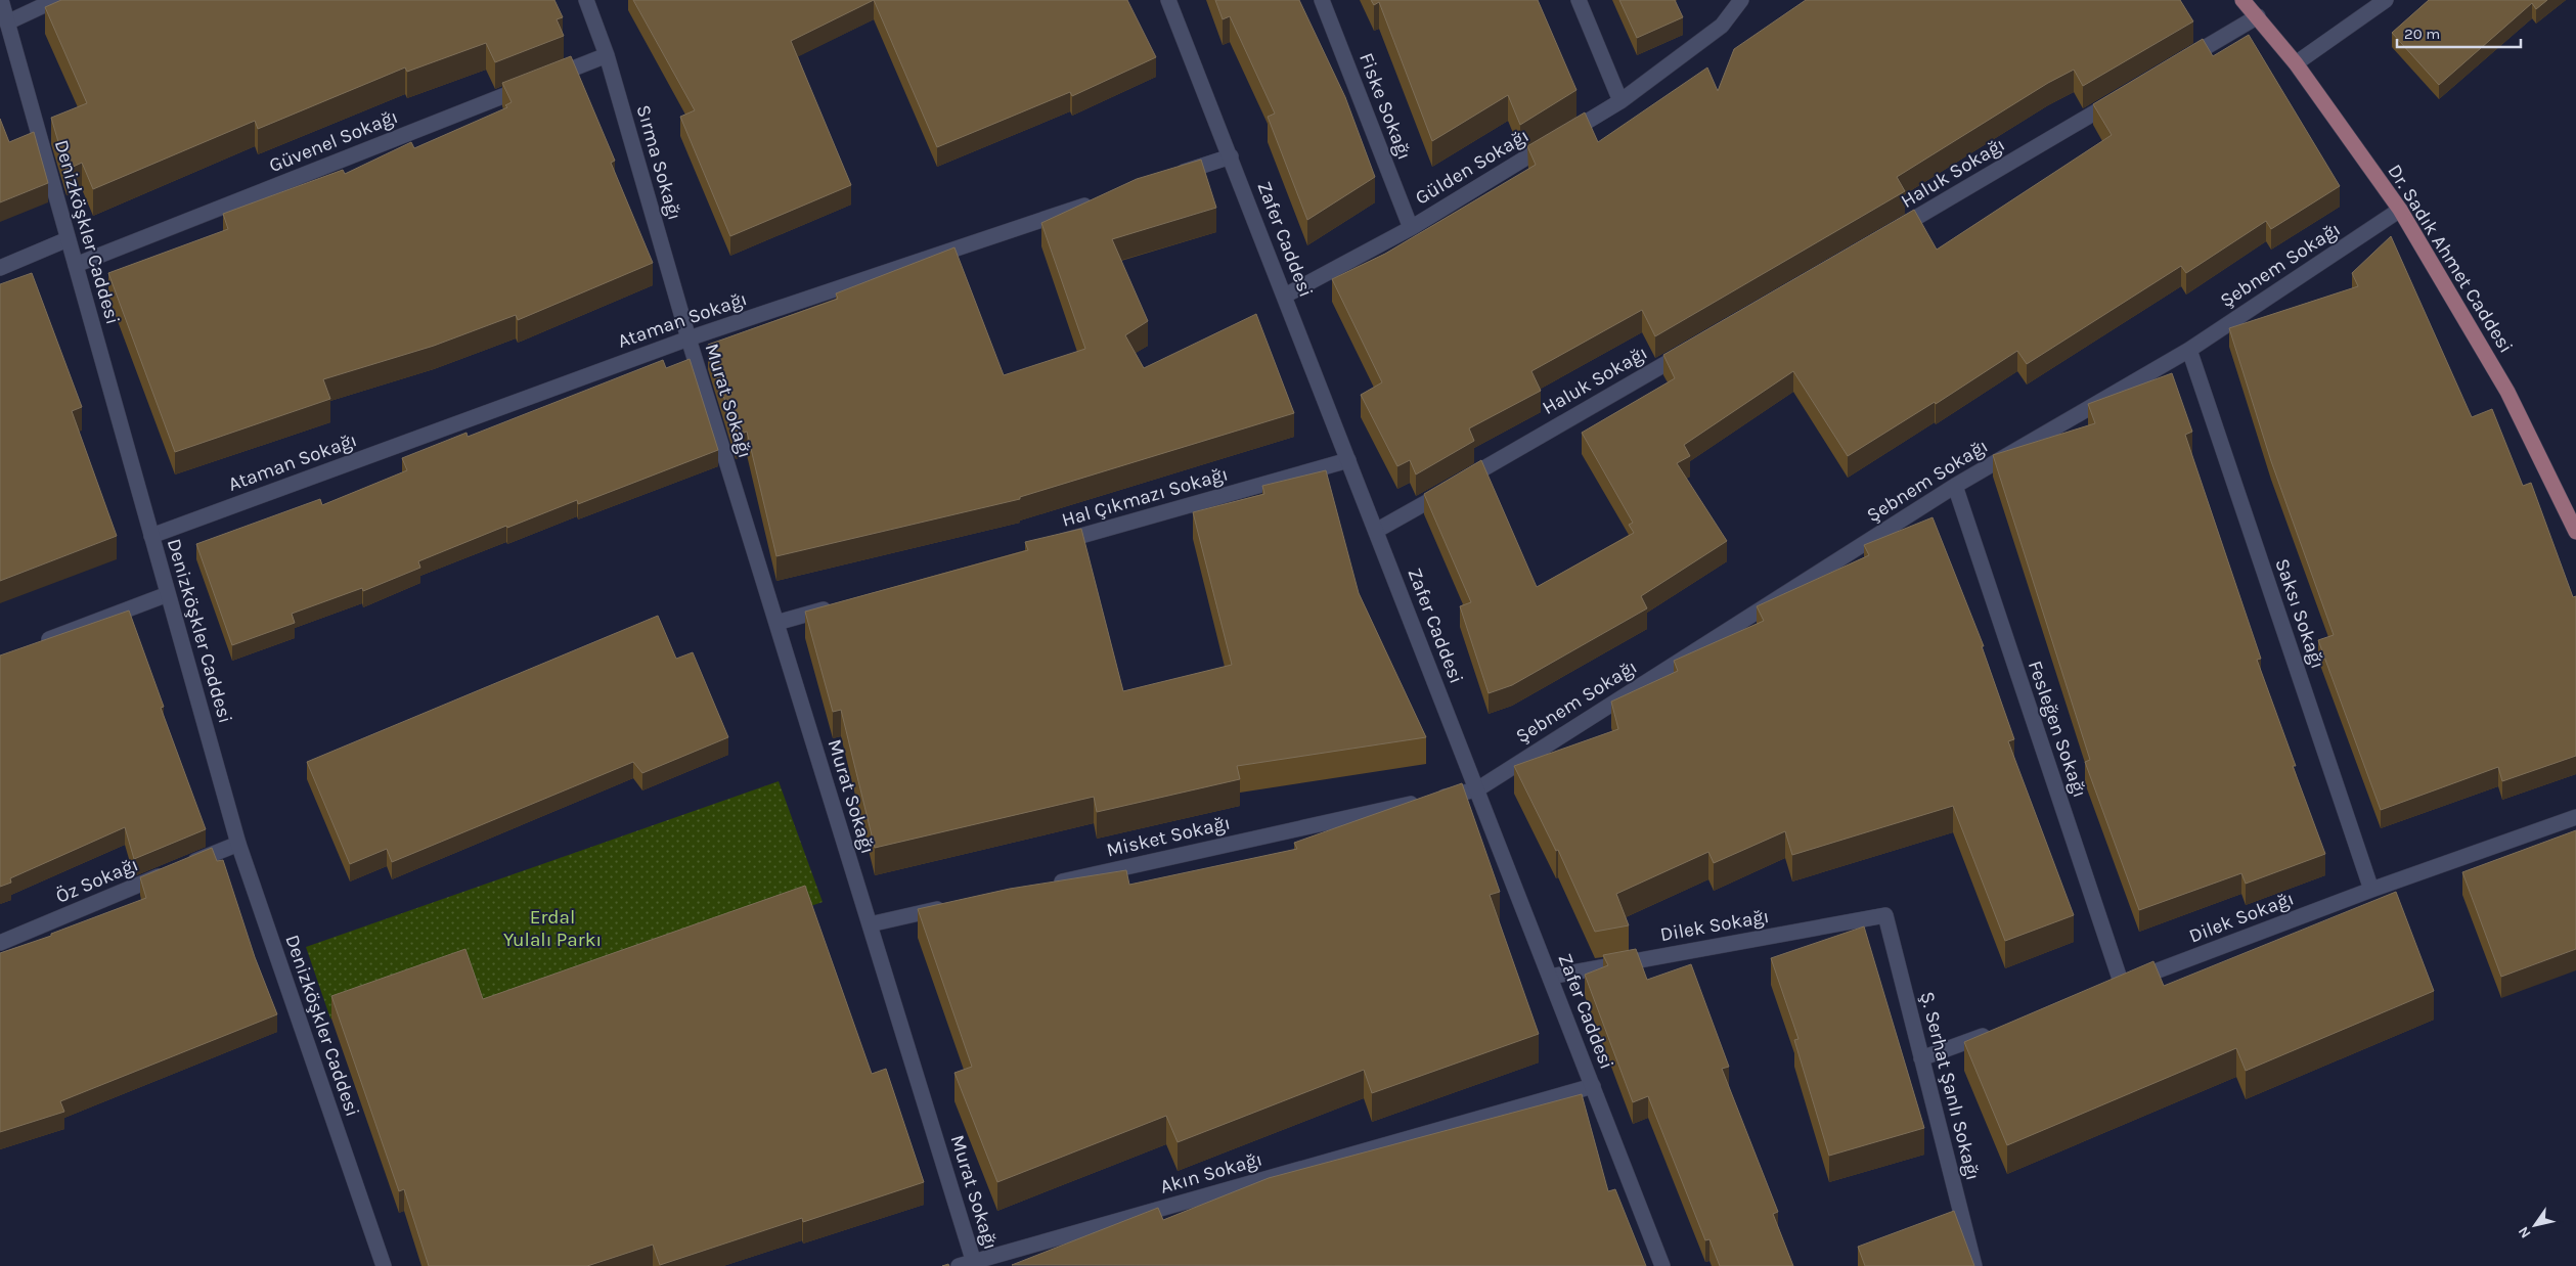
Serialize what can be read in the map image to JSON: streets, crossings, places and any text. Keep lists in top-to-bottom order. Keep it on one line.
{"streets":{"main road":["Dr. Sadık Ahmet Caddesi"],"street":["Fiske Sokağı","Güvenel Sokağı","Sırma Sokağı","Gülden Sokağı","Haluk Sokağı","Denizköşkler Caddesi","Zafer Caddesi","Şebnem Sokağı","Ataman Sokağı","Murat Sokağı","Hal Çıkmazı Sokağı","Saksı Sokağı","Fesleğen Sokağı","Misket Sokağı","Öz Sokağı","Dilek Sokağı","Ş. Serhat Şanlı Sokağı","Akın Sokağı"]},"crossings":[["Fiske Sokağı","Gülden Sokağı"],["Güvenel Sokağı","Sırma Sokağı"],["Güvenel Sokağı","Denizköşkler Caddesi"],["Sırma Sokağı","Ataman Sokağı"],["Sırma Sokağı","Murat Sokağı"],["Gülden Sokağı","Zafer Caddesi"],["Haluk Sokağı","Zafer Caddesi"],["Denizköşkler Caddesi","Ataman Sokağı"],["Denizköşkler Caddesi","Öz Sokağı"],["Zafer Caddesi","Şebnem Sokağı"],["Zafer Caddesi","Hal Çıkmazı Sokağı"],["Zafer Caddesi","Misket Sokağı"],["Zafer Caddesi","Dilek Sokağı"],["Zafer Caddesi","Akın Sokağı"],["Dr. Sadık Ahmet Caddesi","Şebnem Sokağı"],["Şebnem Sokağı","Saksı Sokağı"],["Şebnem Sokağı","Fesleğen Sokağı"],["Şebnem Sokağı","Misket Sokağı"],["Ataman Sokağı","Murat Sokağı"],["Murat Sokağı","Akın Sokağı"],["Saksı Sokağı","Dilek Sokağı"],["Fesleğen Sokağı","Dilek Sokağı"],["Dilek Sokağı","Ş. Serhat Şanlı Sokağı"]],"parks":["Erdal Yulalı Parkı"],"scale_bar":"20 m","north":"bottom left"}
